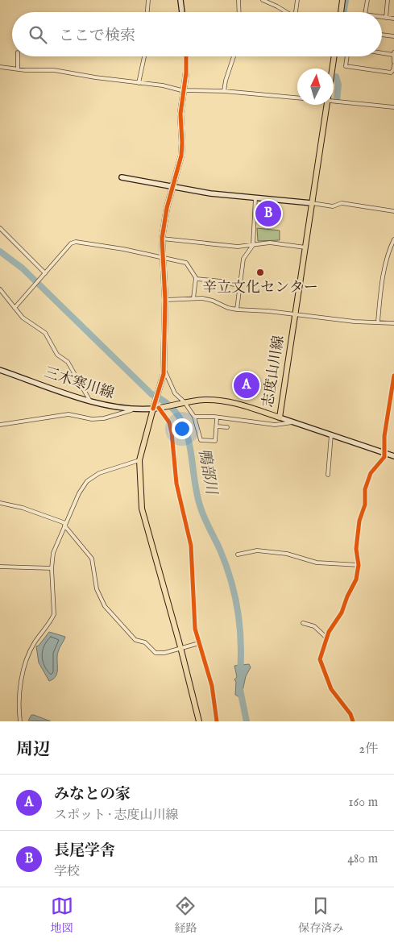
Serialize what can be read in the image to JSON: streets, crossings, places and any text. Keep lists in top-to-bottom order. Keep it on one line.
{"streets":{"main road":["志度山川線"],"street":["三木寒川線"]},"crossings":[["志度山川線","三木寒川線"]],"water":["鴨部川"],"places":["辛立文化センター"],"north":"top","page":{"search":"ここで検索","pins":["B","A"],"heading":["周辺","2件"],"list":[{"mark":"A","name":"みなとの家","note":"スポット · 志度山川線","value":"160 m"},{"mark":"B","name":"長尾学舎","note":"学校","value":"480 m"}],"nav":["地図","経路","保存済み"]}}
